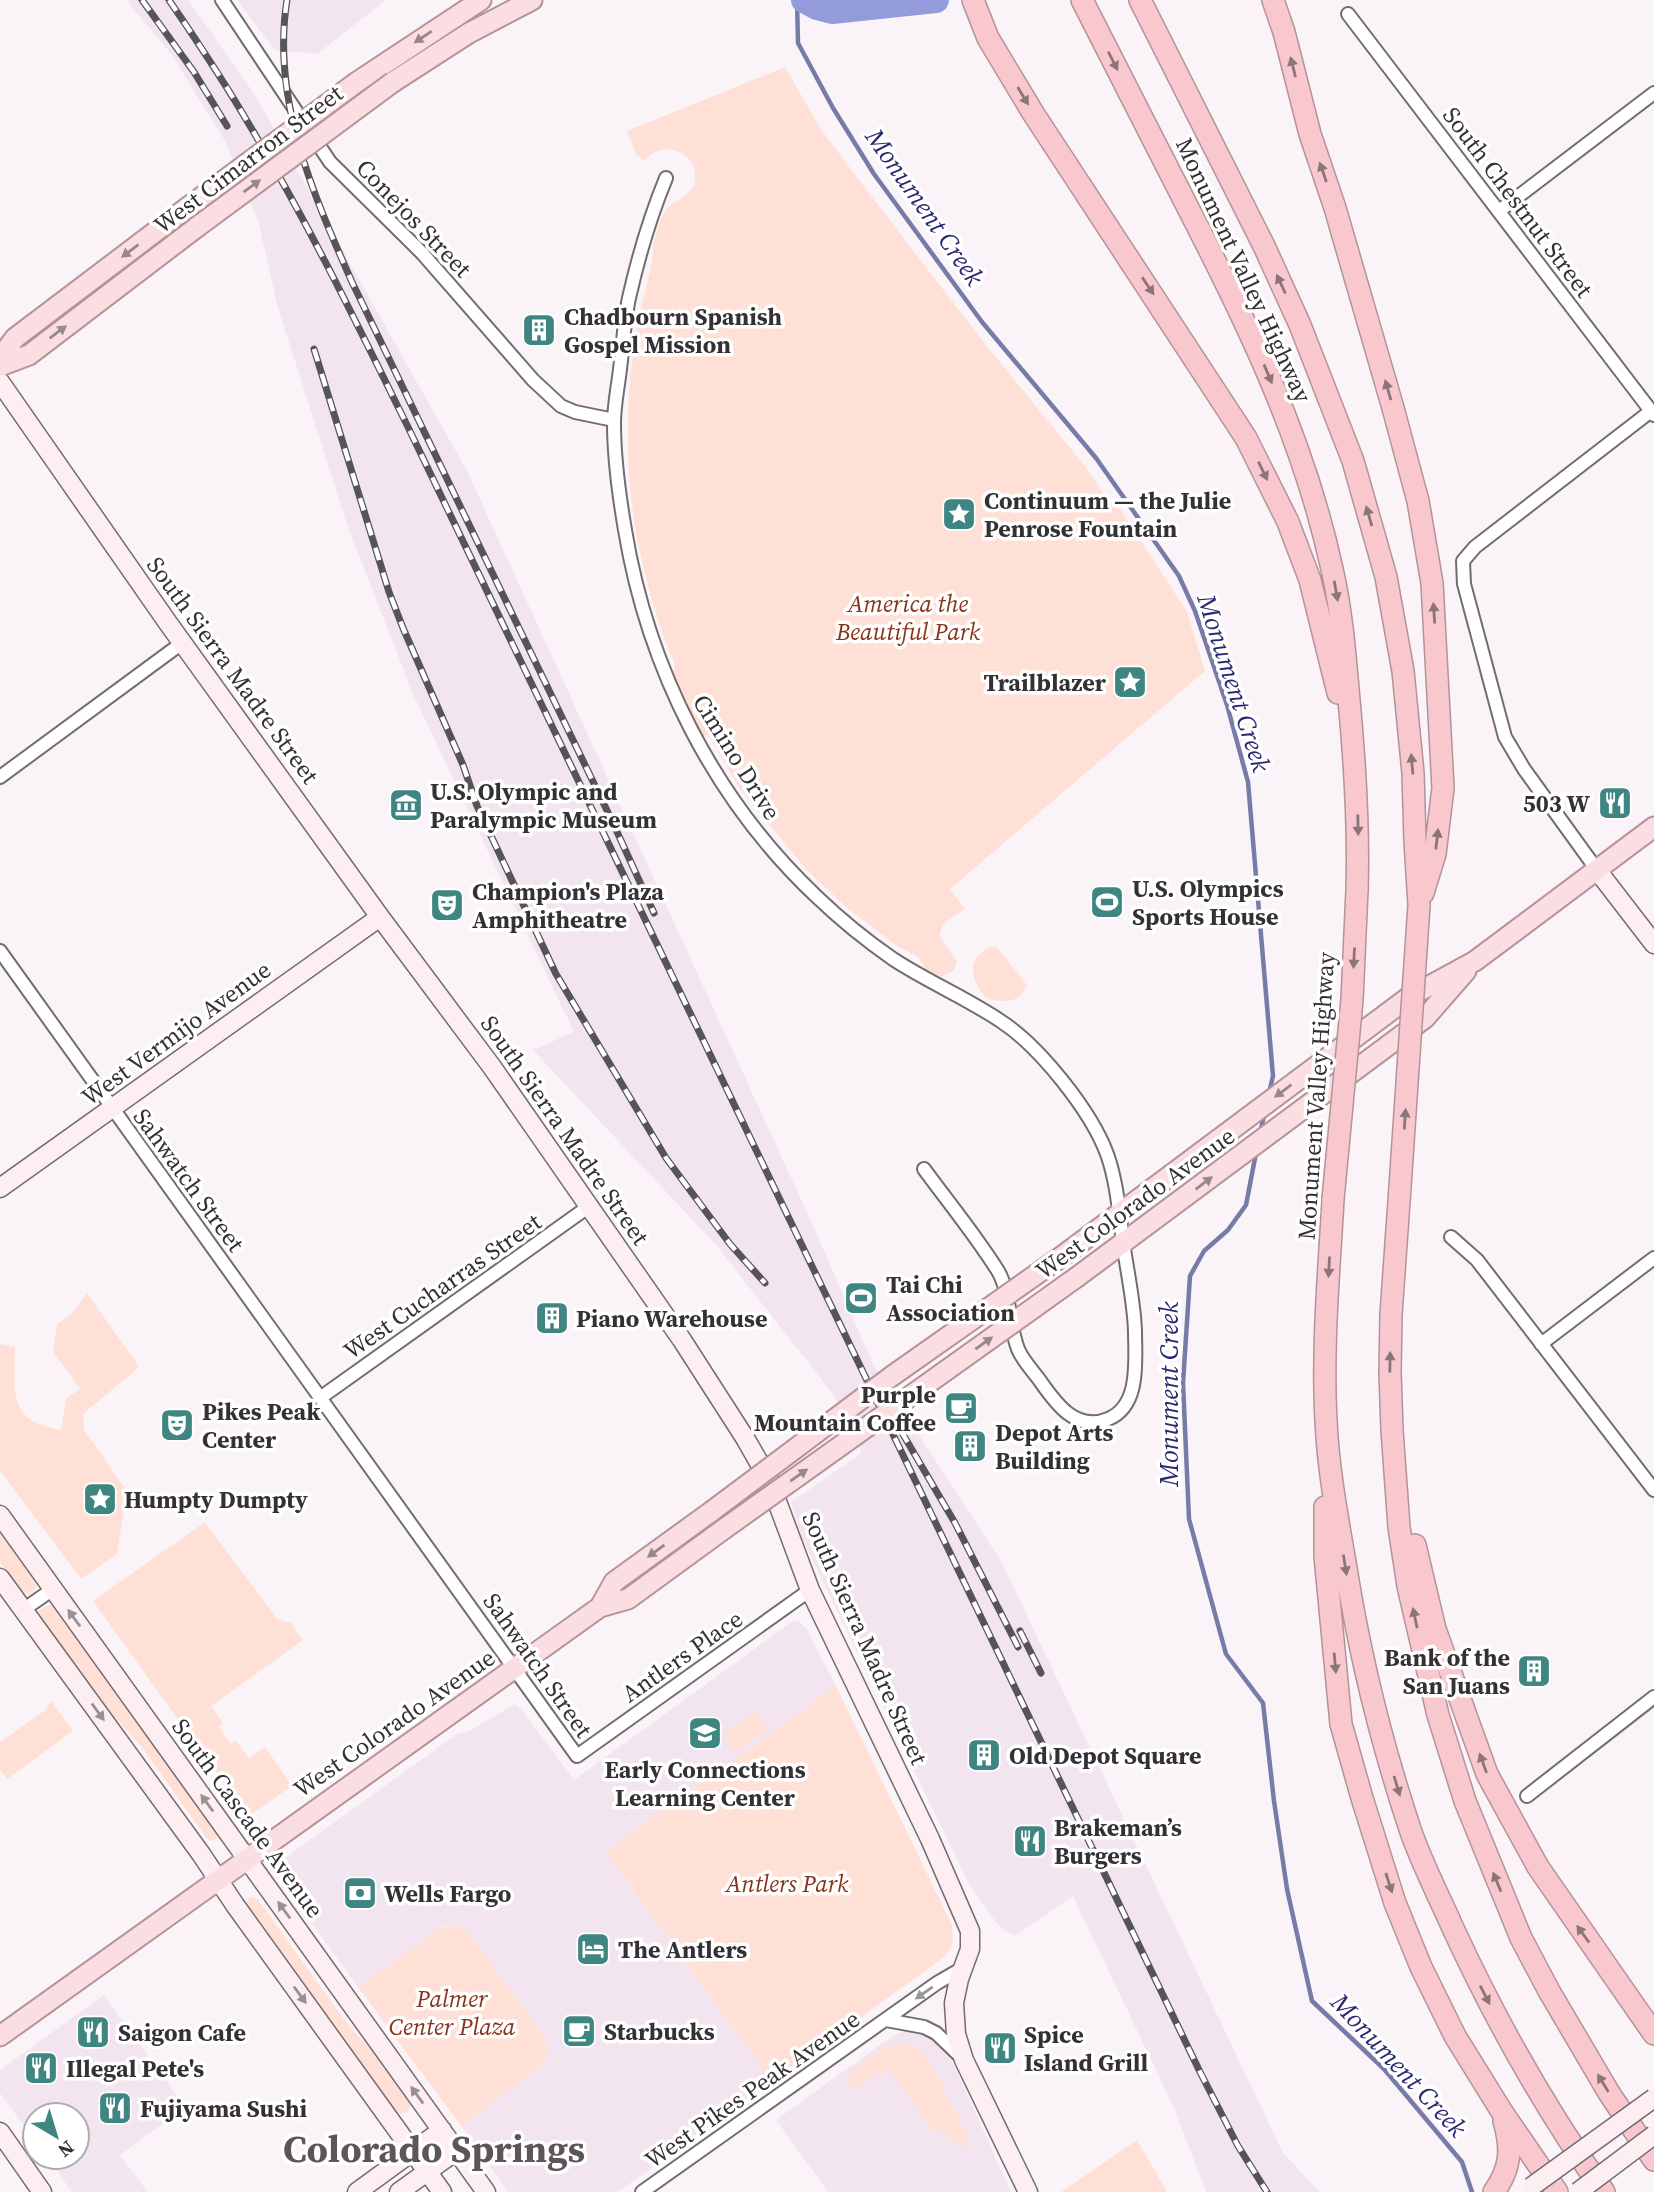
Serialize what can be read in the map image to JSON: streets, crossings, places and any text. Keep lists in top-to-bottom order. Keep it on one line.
{"streets":{"highway":["Monument Valley Highway"],"main road":["West Cimarron Street","West Colorado Avenue"],"street":["South Chestnut Street","Conejos Street","South Sierra Madre Street","Cimino Drive","West Vermijo Avenue","Sahwatch Street","West Cucharras Street","Antlers Place","South Cascade Avenue","West Pikes Peak Avenue"]},"crossings":[["Conejos Street","Cimino Drive"],["South Sierra Madre Street","West Vermijo Avenue"],["South Sierra Madre Street","West Cucharras Street"],["South Sierra Madre Street","Antlers Place"],["South Sierra Madre Street","West Pikes Peak Avenue"],["Cimino Drive","West Colorado Avenue"],["West Vermijo Avenue","Sahwatch Street"],["Sahwatch Street","West Colorado Avenue"],["Sahwatch Street","West Cucharras Street"],["Sahwatch Street","Antlers Place"],["West Colorado Avenue","South Cascade Avenue"]],"districts":["Colorado Springs"],"water":["Monument Creek"],"parks":["America the Beautiful Park","Antlers Park","Palmer Center Plaza"],"places":{"building":["Chadbourn Spanish Gospel Mission","Piano Warehouse","Depot Arts Building","Bank of the San Juans","Old Depot Square"],"place":["Continuum — the Julie Penrose Fountain","Trailblazer","Humpty Dumpty"],"restaurant":["503 W","Brakeman’s Burgers","Saigon Cafe","Spice Island Grill","Illegal Pete's","Fujiyama Sushi"],"museum":["U.S. Olympic and Paralympic Museum"],"sports":["U.S. Olympics Sports House","Tai Chi Association"],"theatre":["Champion's Plaza Amphitheatre","Pikes Peak Center"],"cafe":["Purple Mountain Coffee","Starbucks"],"school or university":["Early Connections Learning Center"],"bank":["Wells Fargo"],"hotel":["The Antlers"]},"north":"bottom right"}
